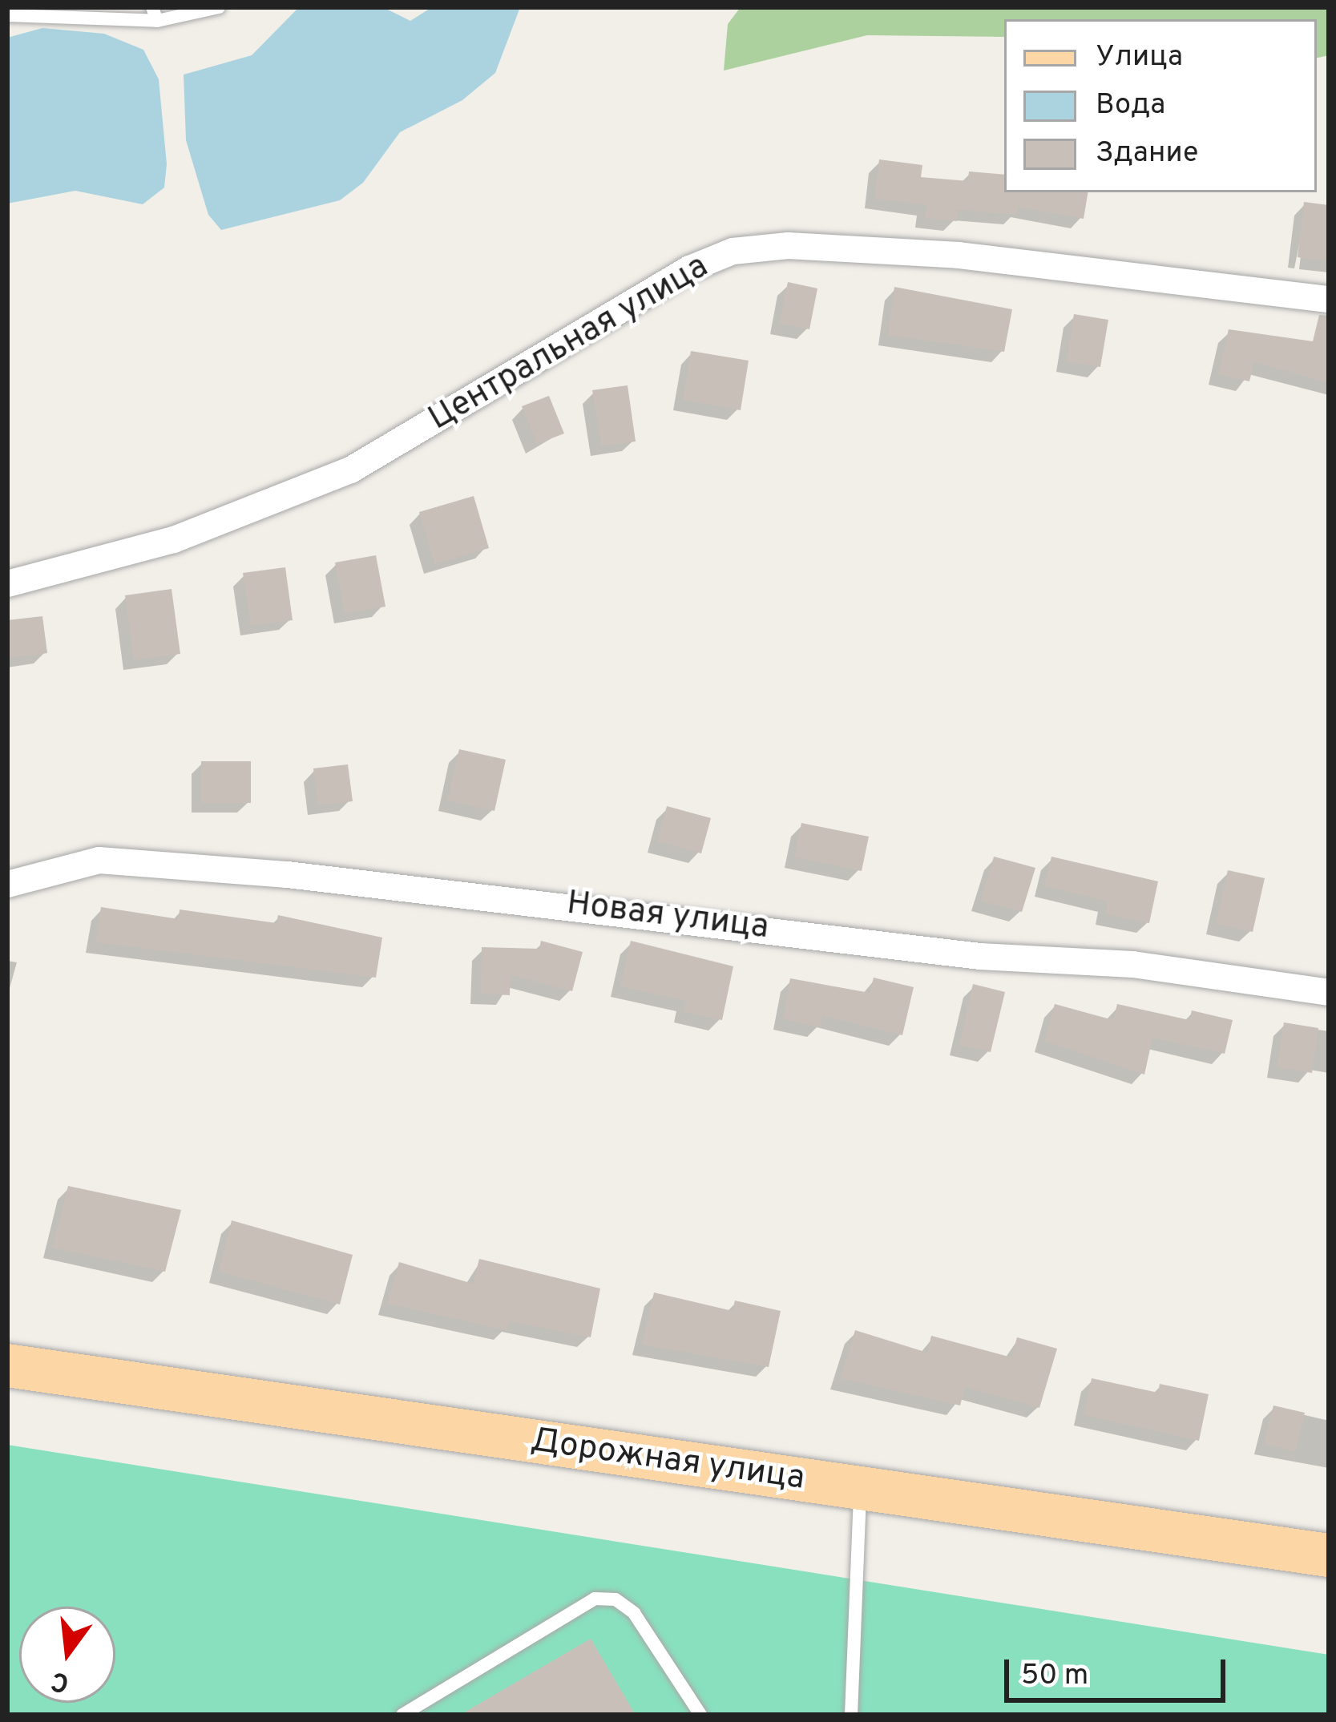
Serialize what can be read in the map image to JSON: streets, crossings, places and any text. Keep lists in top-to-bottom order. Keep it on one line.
{"streets":{"main road":["Дорожная улица"],"street":["Центральная улица","Новая улица"]},"legend":["Улица","Вода","Здание"],"scale_bar":"50 m","north":"bottom"}
